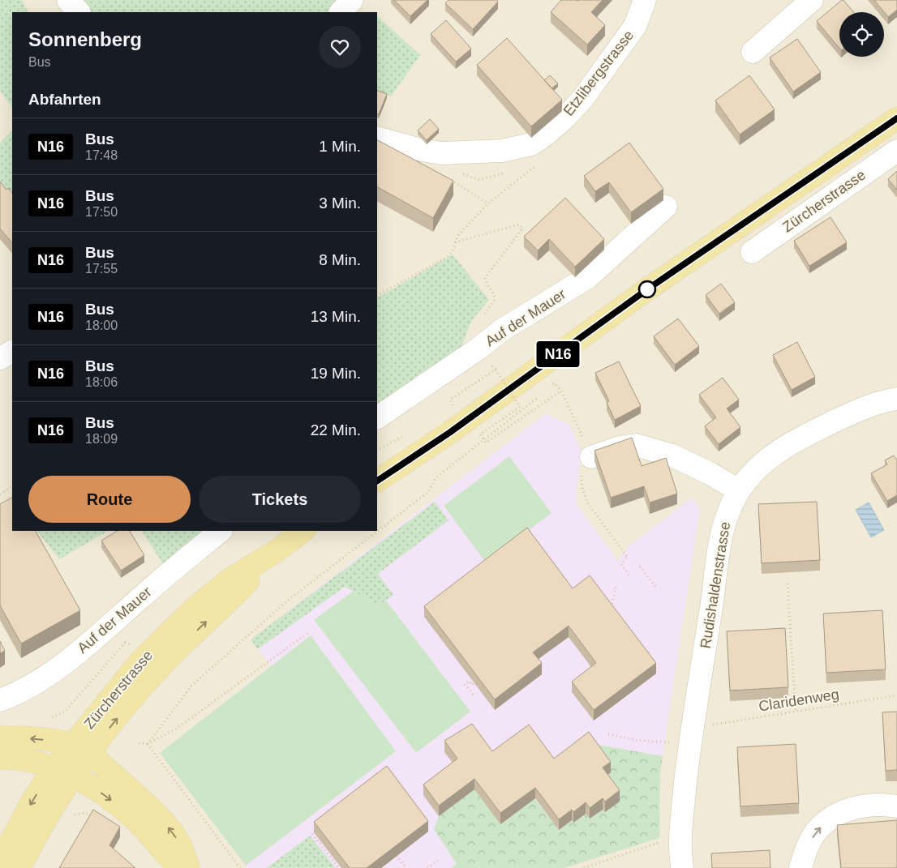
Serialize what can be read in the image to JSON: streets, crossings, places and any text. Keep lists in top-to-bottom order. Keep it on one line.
{"streets":{"main road":["Zürcherstrasse"],"street":["Etzlibergstrasse","Auf der Mauer","Rudishaldenstrasse"],"path":["Claridenweg"]},"lines":["bus line N16"],"page":{"on_map":"N16","heading":[["Sonnenberg","Bus"],"Abfahrten"],"list":[{"mark":"N16","name":"Bus","note":"17:48","value":"1 Min."},{"mark":"N16","name":"Bus","note":"17:50","value":"3 Min."},{"mark":"N16","name":"Bus","note":"17:55","value":"8 Min."},{"mark":"N16","name":"Bus","note":"18:00","value":"13 Min."},{"mark":"N16","name":"Bus","note":"18:06","value":"19 Min."},{"mark":"N16","name":"Bus","note":"18:09","value":"22 Min."}],"buttons":["Route","Tickets"]}}
